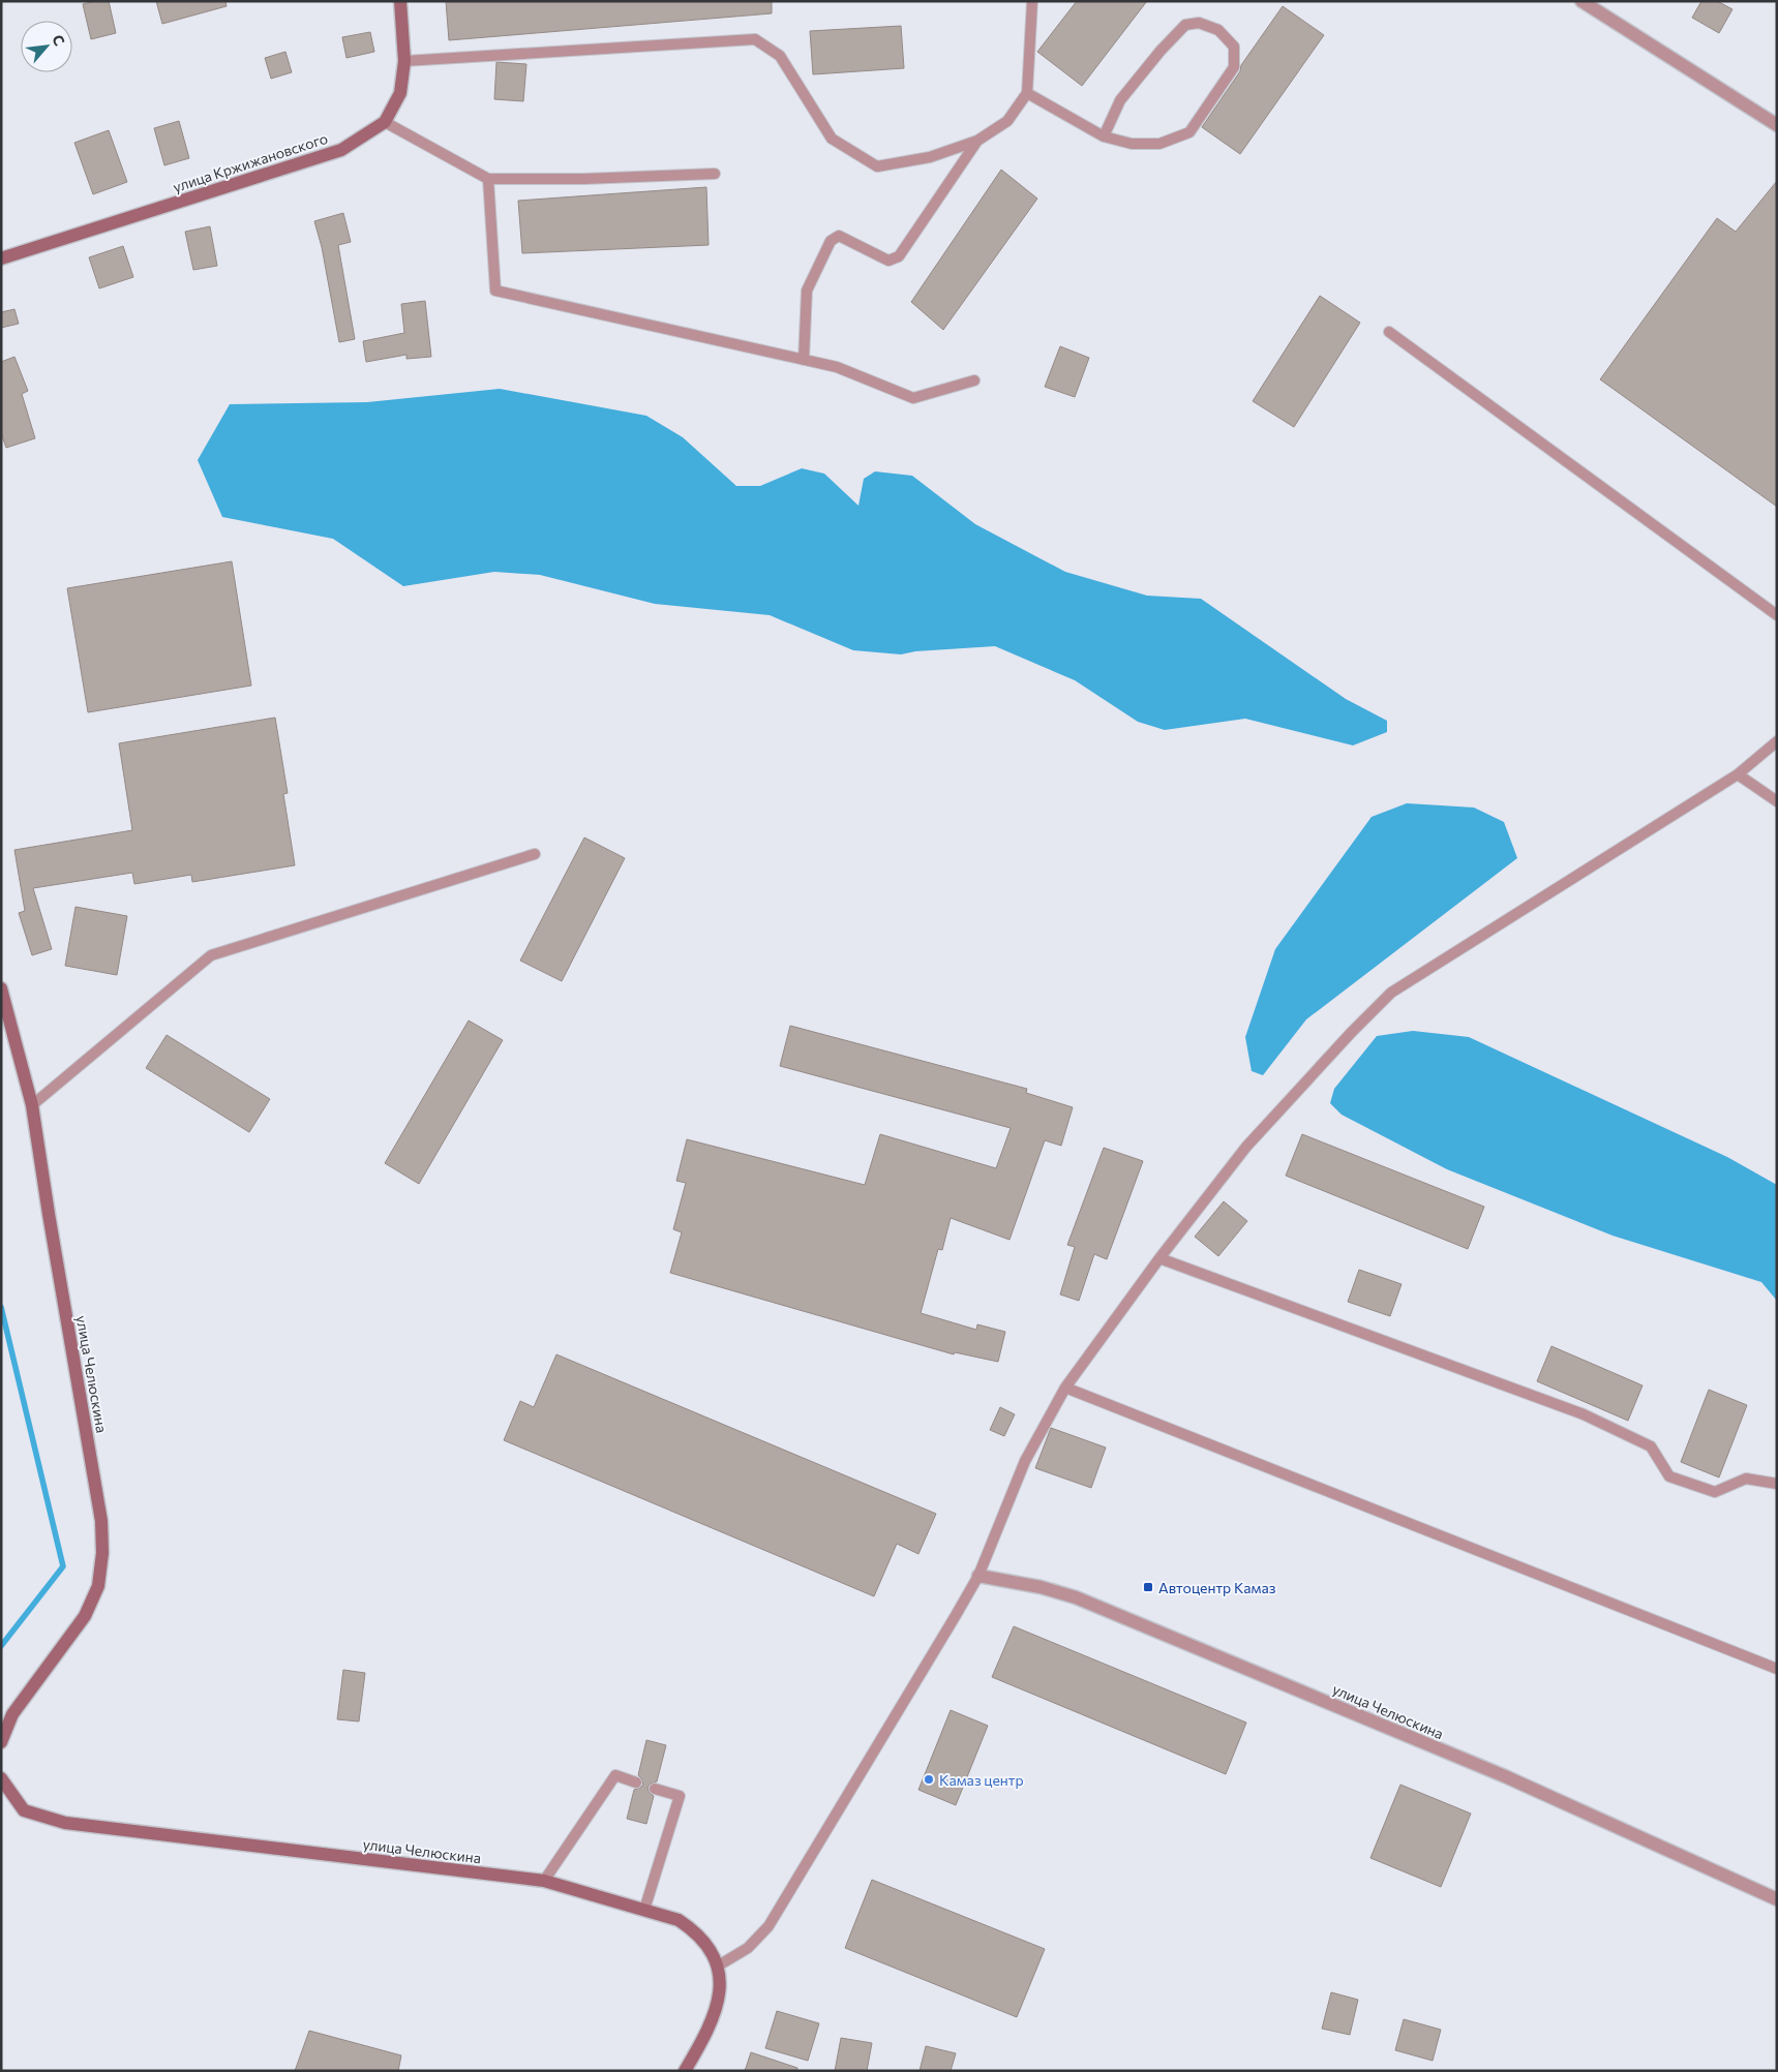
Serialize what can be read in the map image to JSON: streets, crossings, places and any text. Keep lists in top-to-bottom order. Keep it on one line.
{"streets":{"street":["улица Кржижановского","улица Челюскина"]},"places":{"transit":["Автоцентр Камаз"],"other":["Камаз центр"]},"north":"top right"}
